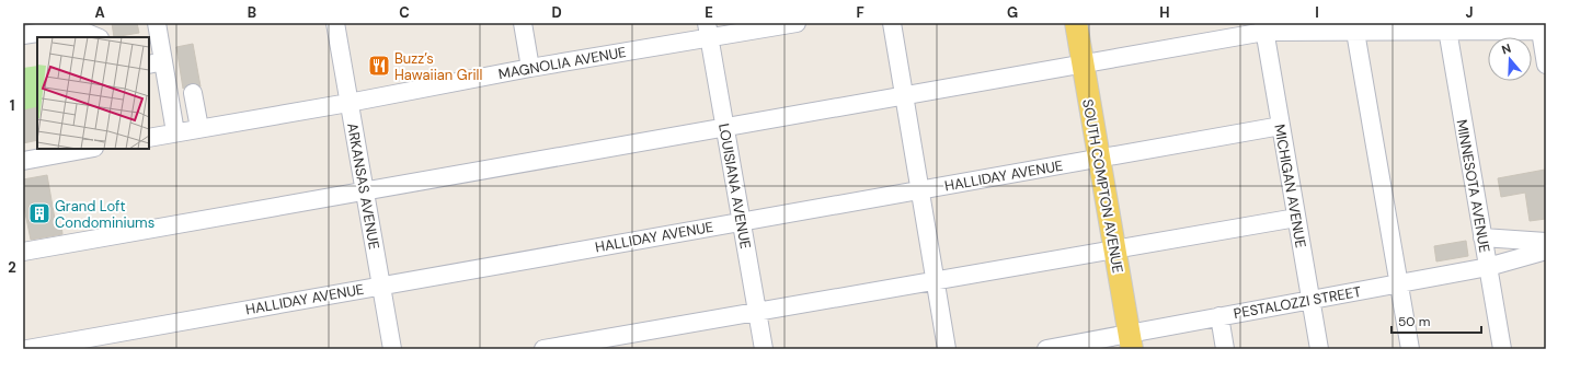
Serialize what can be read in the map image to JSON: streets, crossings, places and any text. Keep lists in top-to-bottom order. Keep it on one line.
{"streets":{"main road":["SOUTH COMPTON AVENUE"],"street":["MAGNOLIA AVENUE","HALLIDAY AVENUE","ARKANSAS AVENUE","LOUISIANA AVENUE","MICHIGAN AVENUE","MINNESOTA AVENUE","PESTALOZZI STREET"]},"crossings":[["MAGNOLIA AVENUE","ARKANSAS AVENUE"],["MAGNOLIA AVENUE","LOUISIANA AVENUE"],["HALLIDAY AVENUE","ARKANSAS AVENUE"],["HALLIDAY AVENUE","LOUISIANA AVENUE"],["HALLIDAY AVENUE","SOUTH COMPTON AVENUE"],["HALLIDAY AVENUE","MICHIGAN AVENUE"],["SOUTH COMPTON AVENUE","PESTALOZZI STREET"],["MICHIGAN AVENUE","PESTALOZZI STREET"],["MINNESOTA AVENUE","PESTALOZZI STREET"]],"places":{"restaurant":["Buzz’s Hawaiian Grill"],"building":["Grand Loft Condominiums"]},"scale_bar":"50 m","north":"top","grid":{"columns":["A","B","C","D","E","F","G","H","I","J"],"rows":["1","2"]}}
